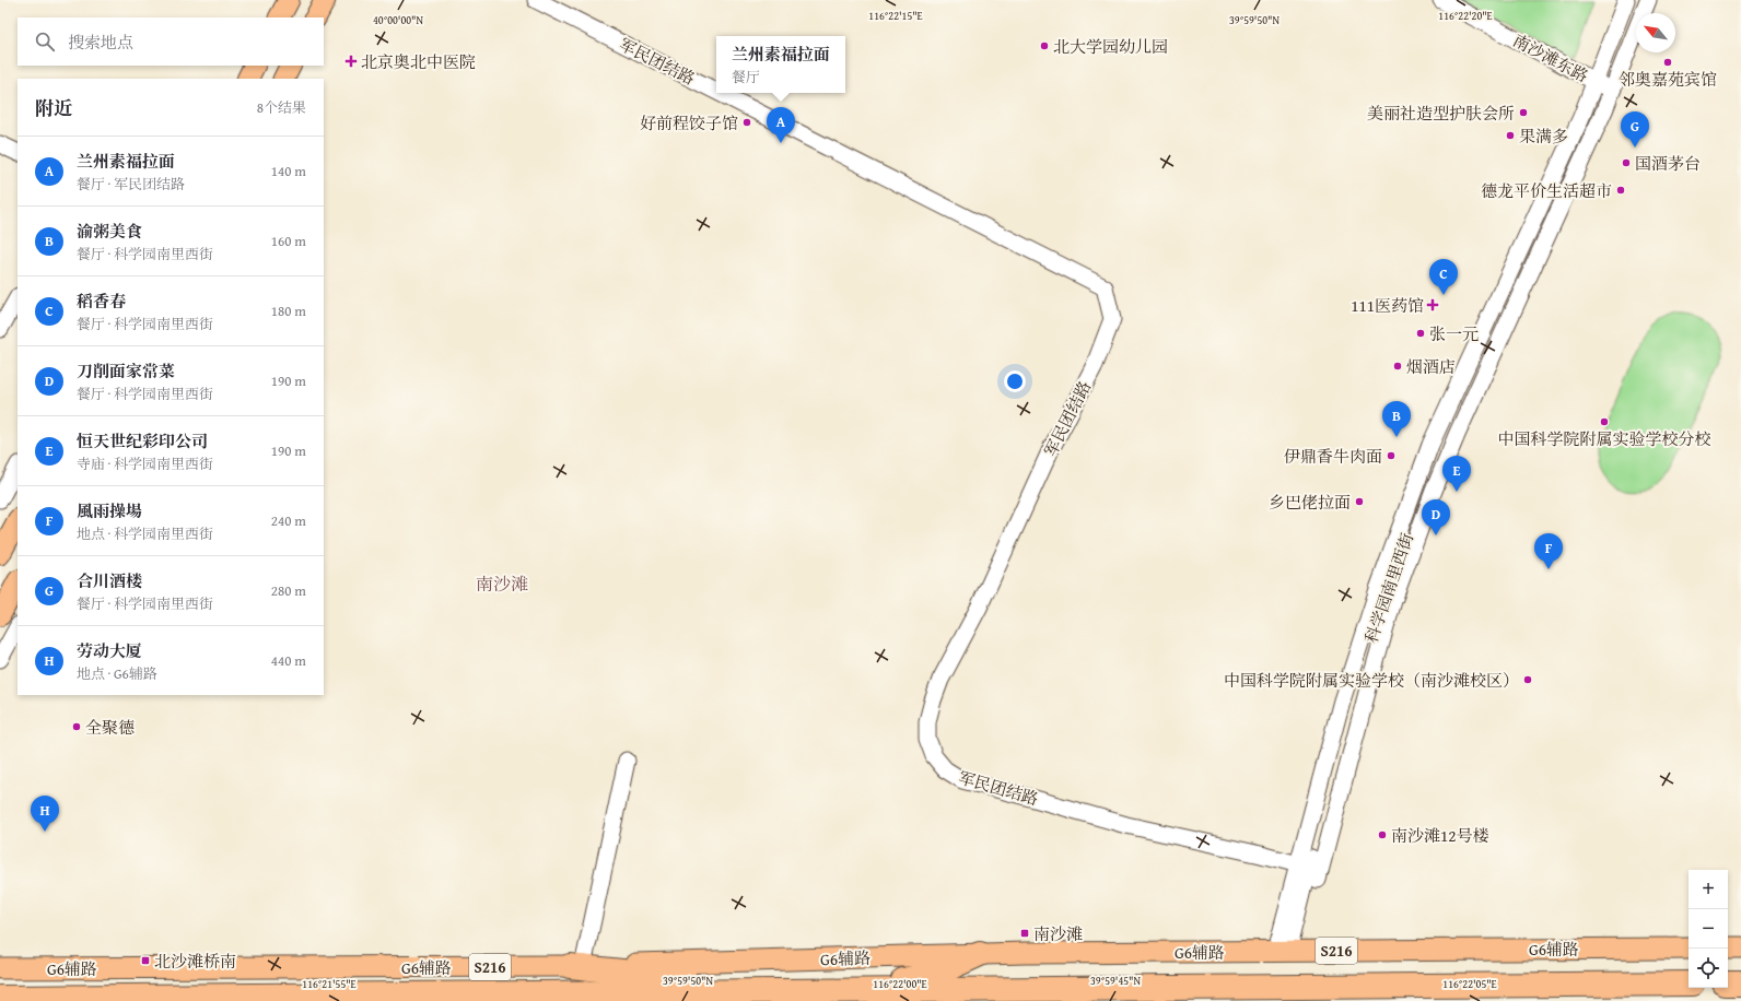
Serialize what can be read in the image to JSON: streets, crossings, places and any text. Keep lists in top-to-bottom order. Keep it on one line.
{"streets":{"main road":["G6辅路","S216"],"street":["南沙滩东路","军民团结路","科学园南里西街"]},"crossings":[["南沙滩东路","科学园南里西街"],["军民团结路","科学园南里西街"]],"districts":["南沙滩"],"places":{"other":["北大学园幼儿园","邻奥嘉苑宾馆","美丽社造型护肤会所","好前程饺子馆","果满多","国酒茅台","德龙平价生活超市","张一元","烟酒店","中国科学院附属实验学校分校","伊鼎香牛肉面","乡巴佬拉面","中国科学院附属实验学校（南沙滩校区）","全聚德","南沙滩12号楼"],"health":["北京奥北中医院","111医药馆"],"transit":["南沙滩","北沙滩桥南"]},"north":"top left","page":{"search":"搜索地点","popup":["兰州素福拉面","餐厅"],"heading":["附近","8个结果"],"pins":["A","G","C","B","E","D","F","H"],"list":[{"mark":"A","name":"兰州素福拉面","note":"餐厅 · 军民团结路","value":"140 m"},{"mark":"B","name":"渝粥美食","note":"餐厅 · 科学园南里西街","value":"160 m"},{"mark":"C","name":"稻香春","note":"餐厅 · 科学园南里西街","value":"180 m"},{"mark":"D","name":"刀削面家常菜","note":"餐厅 · 科学园南里西街","value":"190 m"},{"mark":"E","name":"恒天世纪彩印公司","note":"寺庙 · 科学园南里西街","value":"190 m"},{"mark":"F","name":"風雨操場","note":"地点 · 科学园南里西街","value":"240 m"},{"mark":"G","name":"合川酒楼","note":"餐厅 · 科学园南里西街","value":"280 m"},{"mark":"H","name":"劳动大厦","note":"地点 · G6辅路","value":"440 m"}],"map_buttons":["+","−"]},"coordinates":["116°22'15\"E","116°22'20\"E","40°00'00\"N","39°59'50\"N","39°59'45\"N","116°21'55\"E","116°22'00\"E","116°22'05\"E"]}
